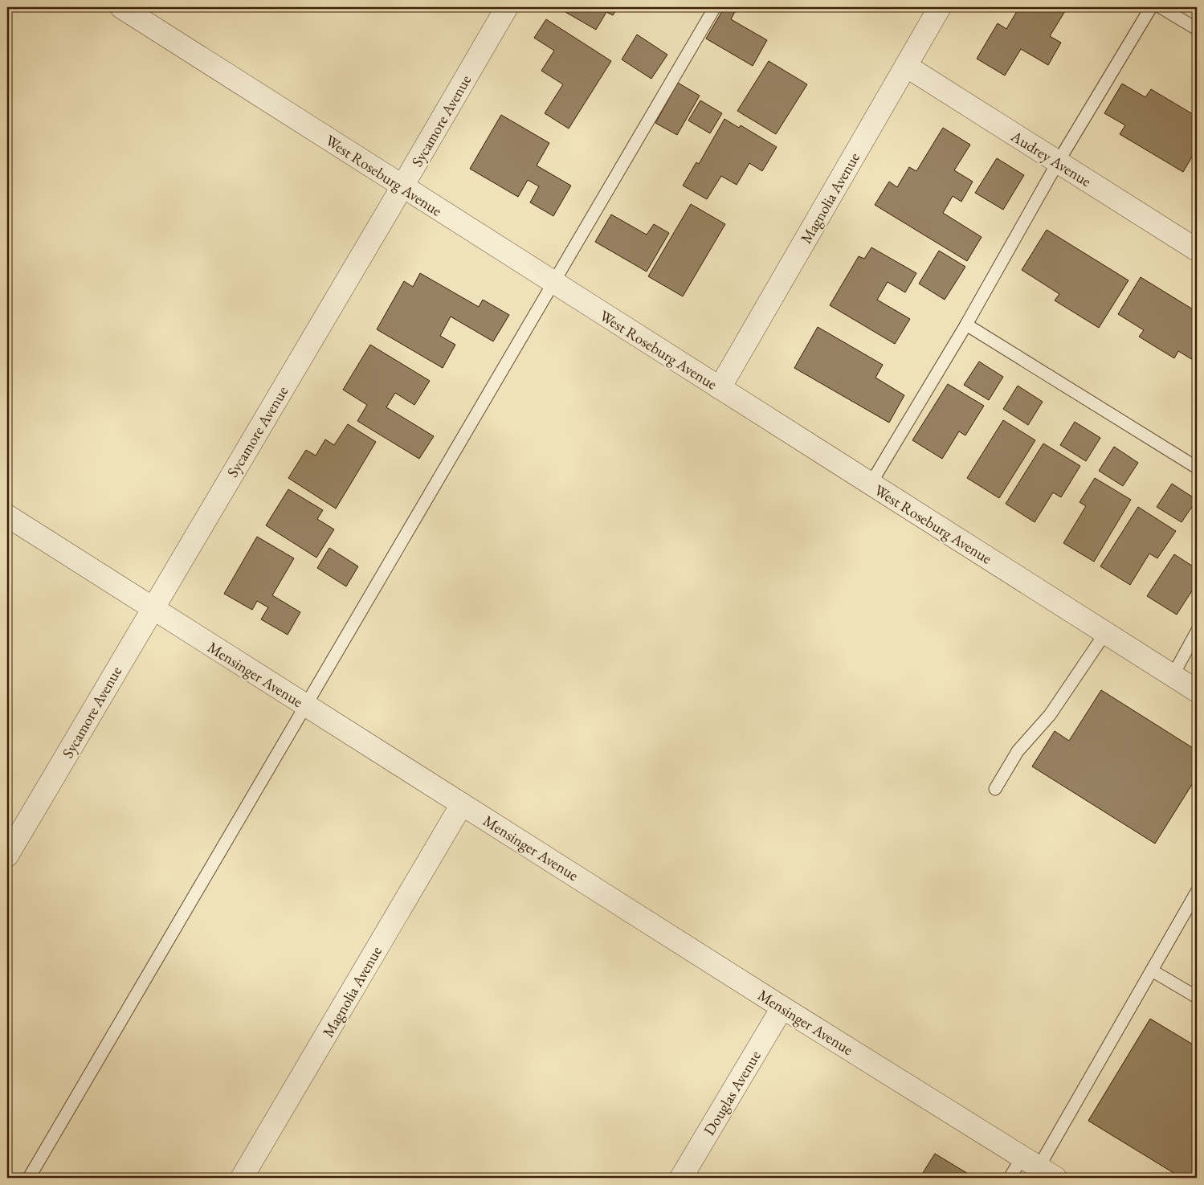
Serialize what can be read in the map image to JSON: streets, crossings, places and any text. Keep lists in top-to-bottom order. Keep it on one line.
{"streets":{"street":["Sycamore Avenue","Audrey Avenue","West Roseburg Avenue","Magnolia Avenue","Mensinger Avenue","Douglas Avenue"]},"crossings":[["Sycamore Avenue","West Roseburg Avenue"],["Sycamore Avenue","Mensinger Avenue"],["Audrey Avenue","Magnolia Avenue"],["West Roseburg Avenue","Magnolia Avenue"],["Magnolia Avenue","Mensinger Avenue"],["Mensinger Avenue","Douglas Avenue"]]}
